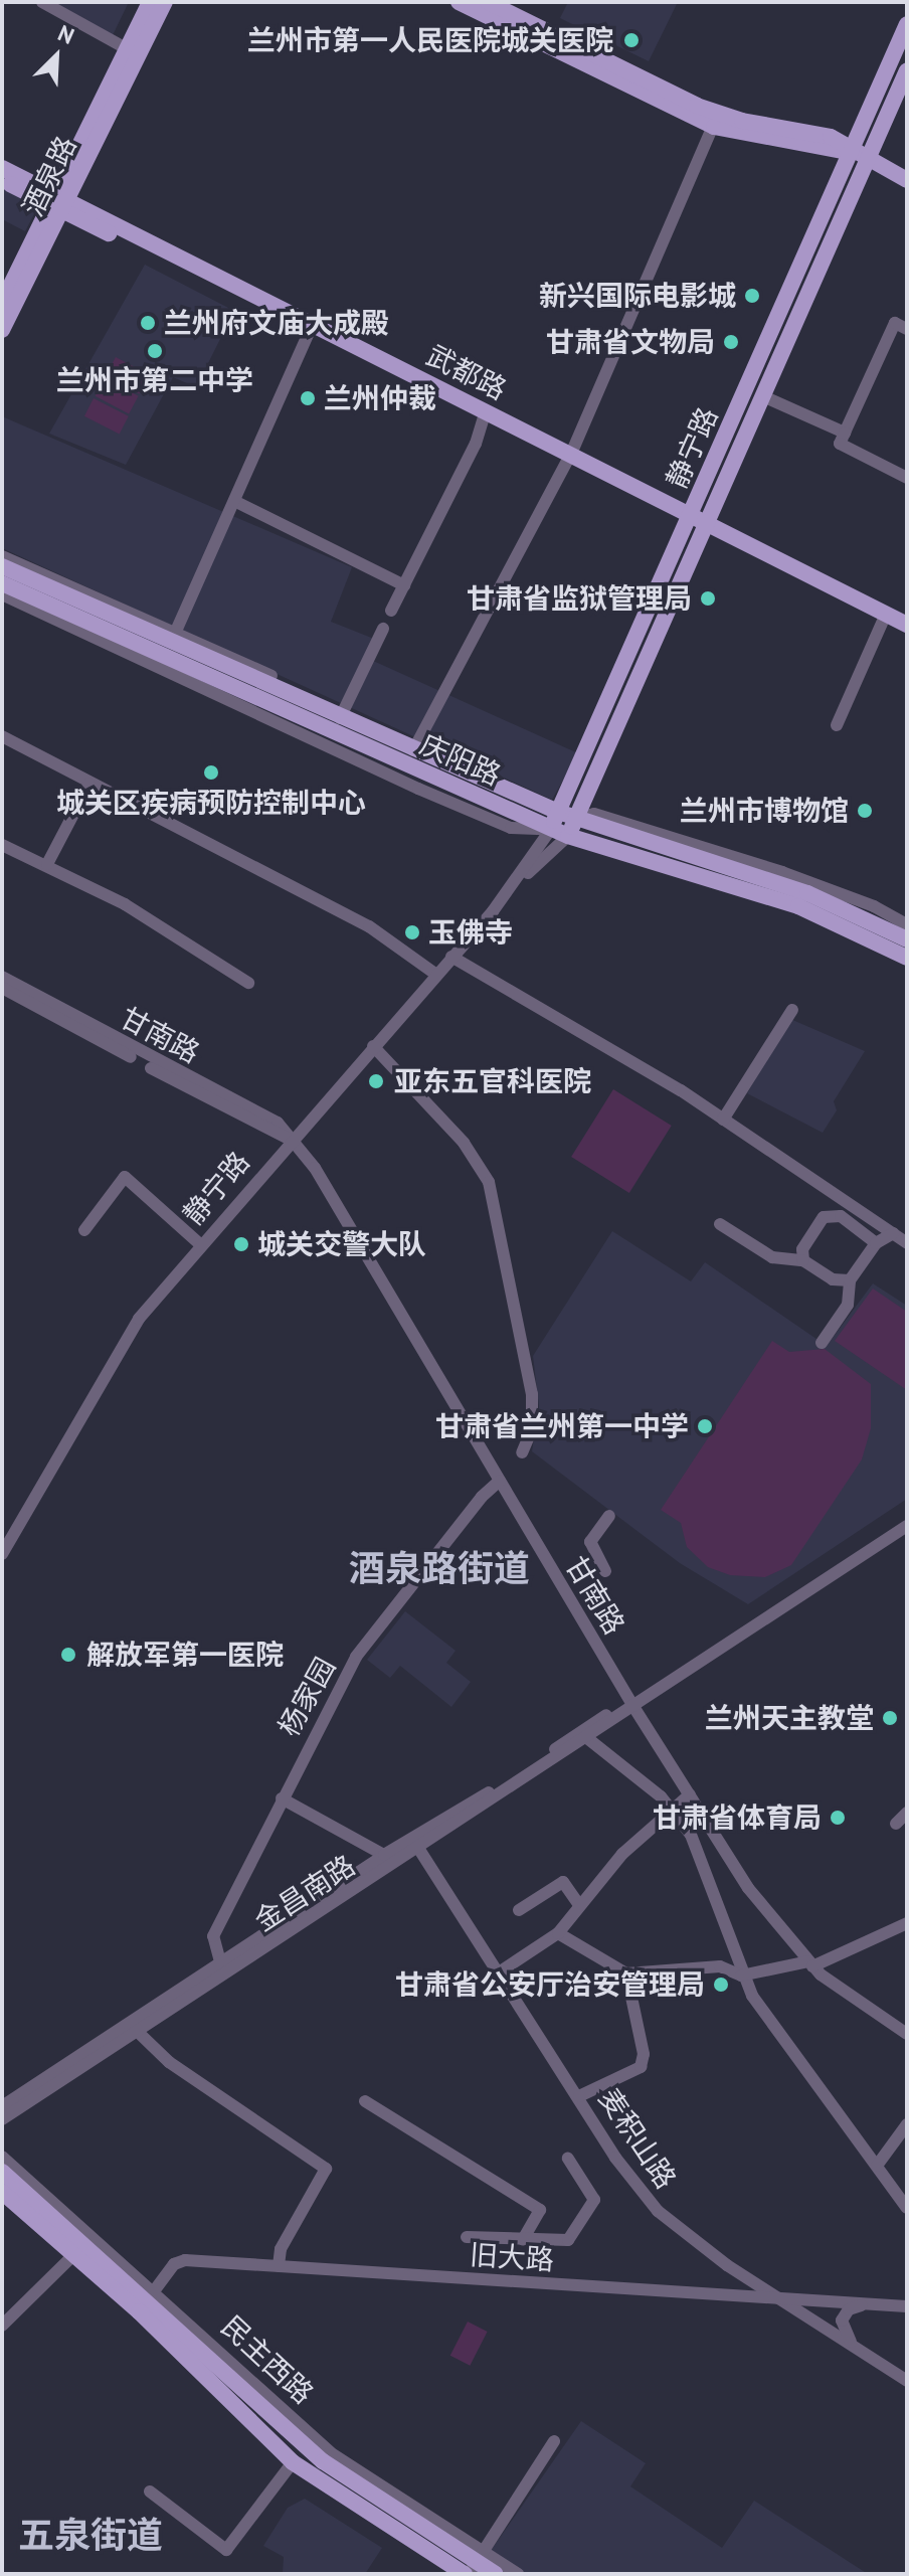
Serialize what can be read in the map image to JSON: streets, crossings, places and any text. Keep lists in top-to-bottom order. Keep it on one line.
{"streets":{"main road":["酒泉路","武都路","静宁路","庆阳路","民主西路"],"street":["甘南路","杨家园","金昌南路","麦积山路","旧大路"]},"crossings":[["酒泉路","武都路"],["武都路","静宁路"],["静宁路","庆阳路"],["静宁路","甘南路"],["甘南路","杨家园"],["甘南路","金昌南路"],["杨家园","金昌南路"],["金昌南路","麦积山路"],["麦积山路","旧大路"],["旧大路","民主西路"]],"districts":["酒泉路街道","五泉街道"],"places":["兰州市第一人民医院城关医院","新兴国际电影城","兰州府文庙大成殿","甘肃省文物局","兰州市第二中学","兰州仲裁","甘肃省监狱管理局","城关区疾病预防控制中心","兰州市博物馆","玉佛寺","亚东五官科医院","城关交警大队","甘肃省兰州第一中学","解放军第一医院","兰州天主教堂","甘肃省体育局","甘肃省公安厅治安管理局"],"north":"top right"}
